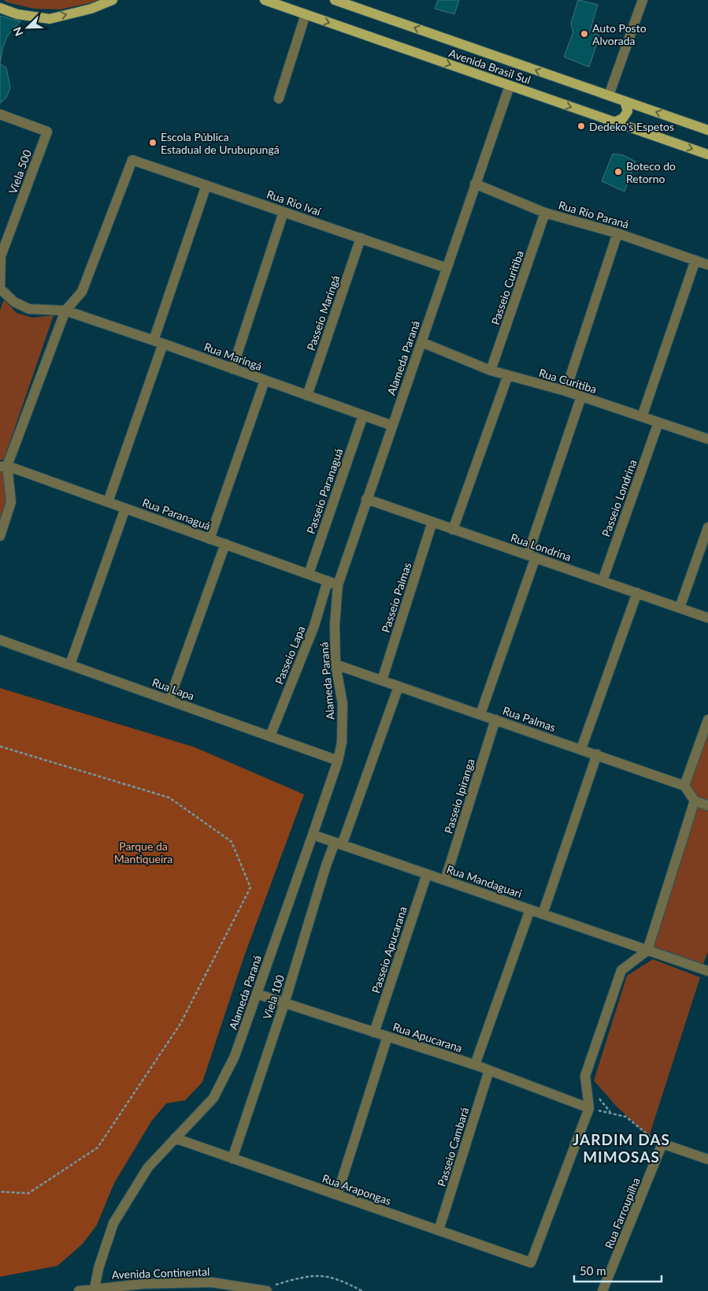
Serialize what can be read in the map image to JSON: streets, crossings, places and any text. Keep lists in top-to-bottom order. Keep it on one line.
{"streets":{"main road":["Avenida Brasil Sul"],"street":["Viela 500","Rua Rio Ivaí","Rua Rio Paraná","Passeio Curitiba","Passeio Maringá","Rua Maringá","Alameda Paraná","Rua Curitiba","Passeio Paranaguá","Passeio Londrina","Rua Paranaguá","Rua Londrina","Passeio Palmas","Passeio Lapa","Rua Lapa","Rua Palmas","Passeio Ipiranga","Rua Mandaguari","Passeio Apucarana","Viela 100","Rua Apucarana","Passeio Cambará","Rua Arapongas","Rua Farroupilha","Avenida Continental"]},"crossings":[["Avenida Brasil Sul","Alameda Paraná"],["Viela 500","Rua Maringá"],["Rua Rio Ivaí","Passeio Maringá"],["Rua Rio Ivaí","Rua Maringá"],["Rua Rio Ivaí","Alameda Paraná"],["Rua Rio Paraná","Passeio Curitiba"],["Rua Rio Paraná","Alameda Paraná"],["Passeio Curitiba","Rua Curitiba"],["Passeio Maringá","Rua Maringá"],["Rua Maringá","Alameda Paraná"],["Rua Maringá","Passeio Paranaguá"],["Alameda Paraná","Rua Curitiba"],["Alameda Paraná","Rua Paranaguá"],["Alameda Paraná","Rua Londrina"],["Alameda Paraná","Rua Lapa"],["Alameda Paraná","Rua Palmas"],["Alameda Paraná","Rua Mandaguari"],["Alameda Paraná","Rua Apucarana"],["Alameda Paraná","Rua Arapongas"],["Alameda Paraná","Avenida Continental"],["Rua Curitiba","Passeio Londrina"],["Passeio Paranaguá","Rua Paranaguá"],["Passeio Londrina","Rua Londrina"],["Rua Paranaguá","Passeio Lapa"],["Rua Londrina","Passeio Palmas"],["Passeio Palmas","Rua Palmas"],["Passeio Lapa","Rua Lapa"],["Rua Palmas","Passeio Ipiranga"],["Passeio Ipiranga","Rua Mandaguari"],["Rua Mandaguari","Passeio Apucarana"],["Rua Mandaguari","Viela 100"],["Passeio Apucarana","Rua Apucarana"],["Viela 100","Rua Apucarana"],["Viela 100","Rua Arapongas"],["Rua Apucarana","Passeio Cambará"],["Rua Apucarana","Rua Arapongas"],["Passeio Cambará","Rua Arapongas"]],"districts":["JARDIM DAS MIMOSAS"],"parks":["Parque da Mantiqueira"],"places":["Auto Posto Alvorada","Dedeko's Espetos","Escola Pública Estadual de Urubupungá","Boteco do Retorno"],"scale_bar":"50 m","north":"bottom left"}
